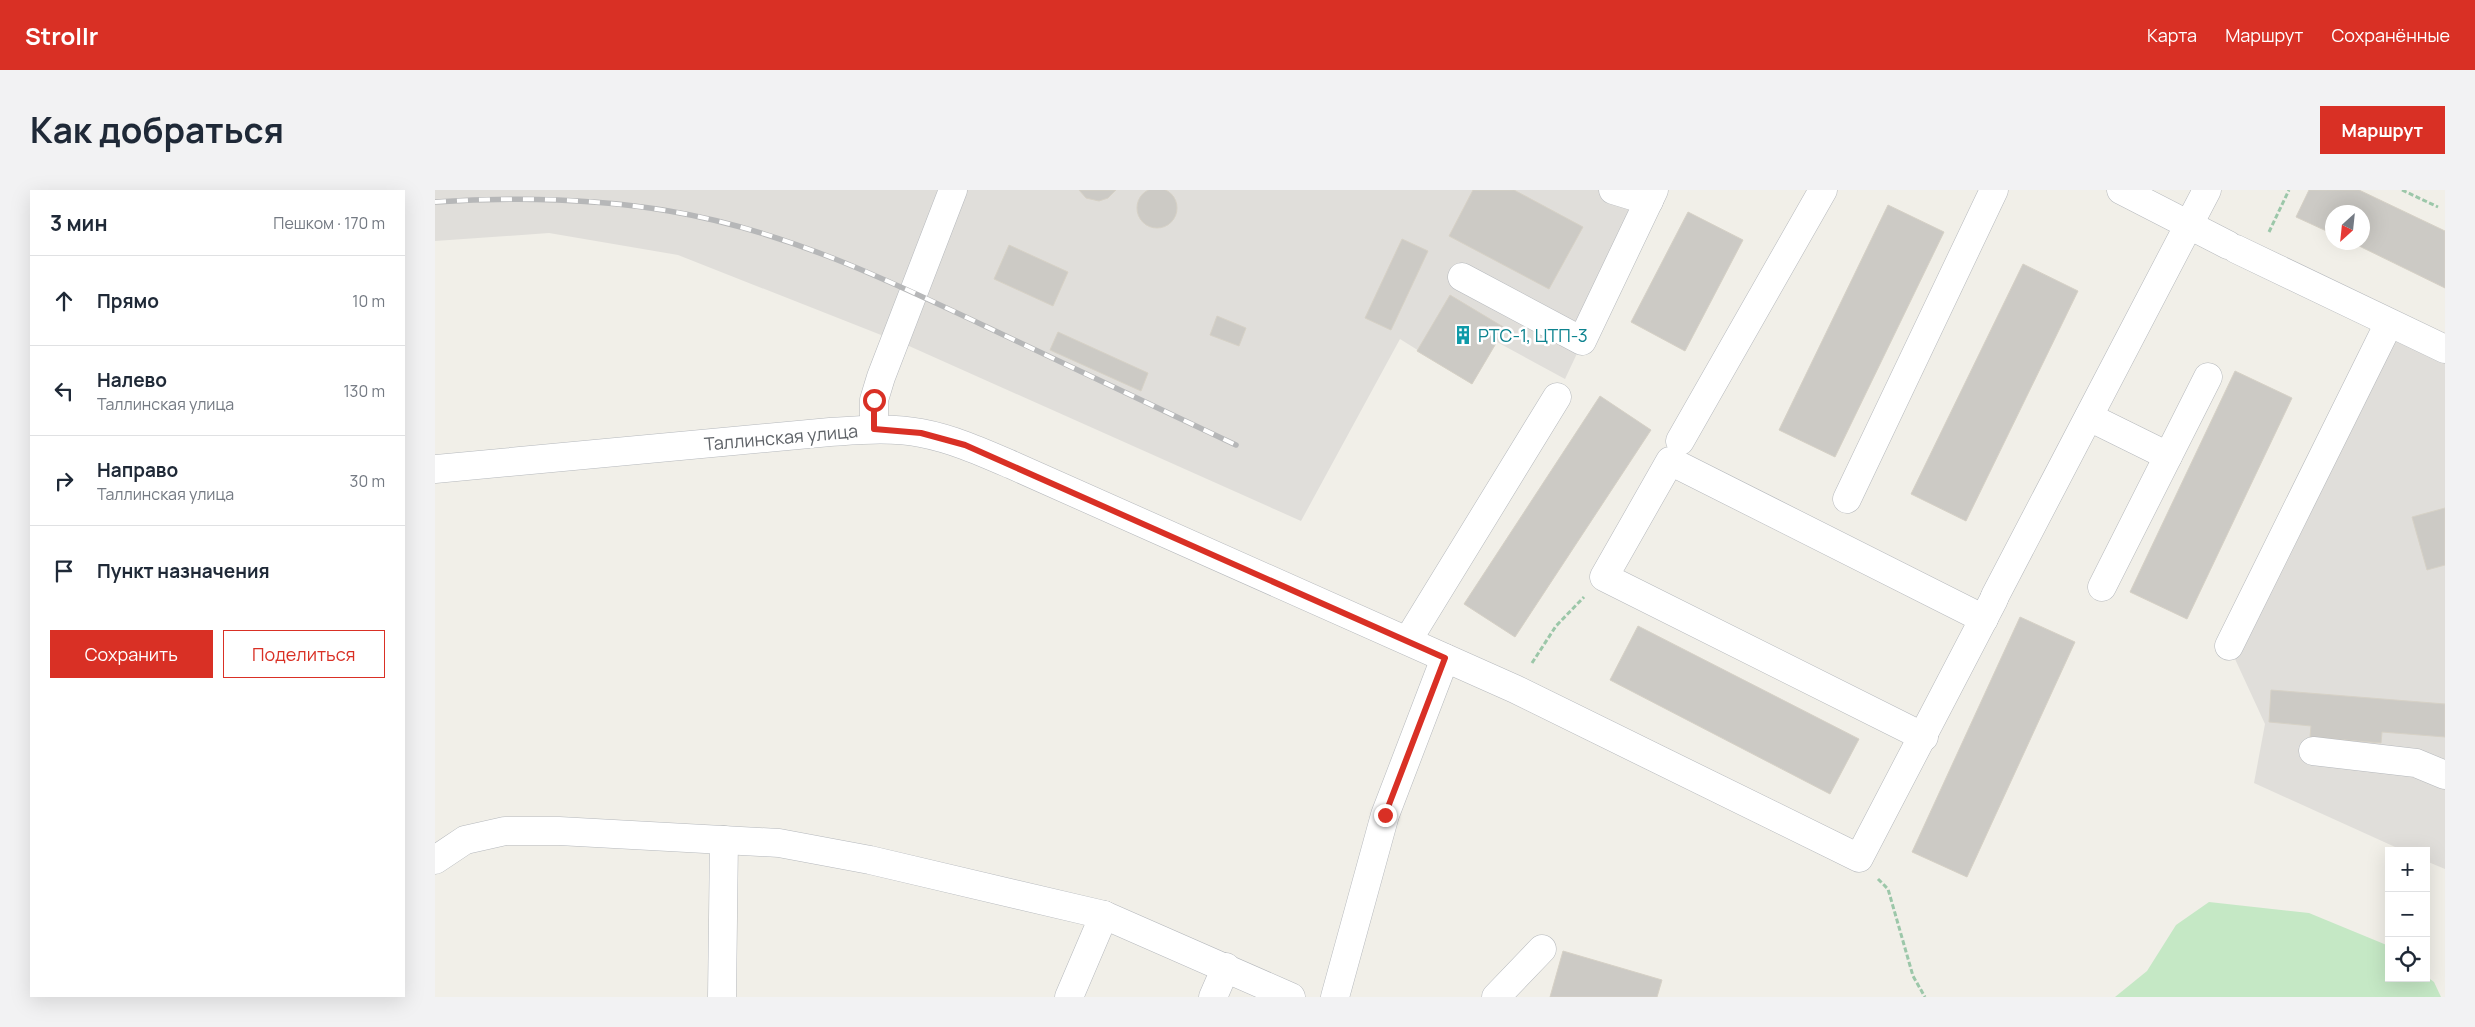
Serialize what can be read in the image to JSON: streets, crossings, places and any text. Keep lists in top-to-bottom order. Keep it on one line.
{"streets":{"street":["Таллинская улица"]},"places":{"building":["РТС-1, ЦТП-3"]},"north":"bottom left","page":{"header":"Strollr","nav":["Карта","Маршрут","Сохранённые"],"title":"Как добраться","buttons":["Маршрут",["Сохранить","Поделиться"]],"heading":["3 мин","Пешком · 170 m"],"list":[["Прямо","10 m"],["Налево","Таллинская улица","130 m"],["Направо","Таллинская улица","30 m"],"Пункт назначения"],"map_buttons":["+","−"]}}
